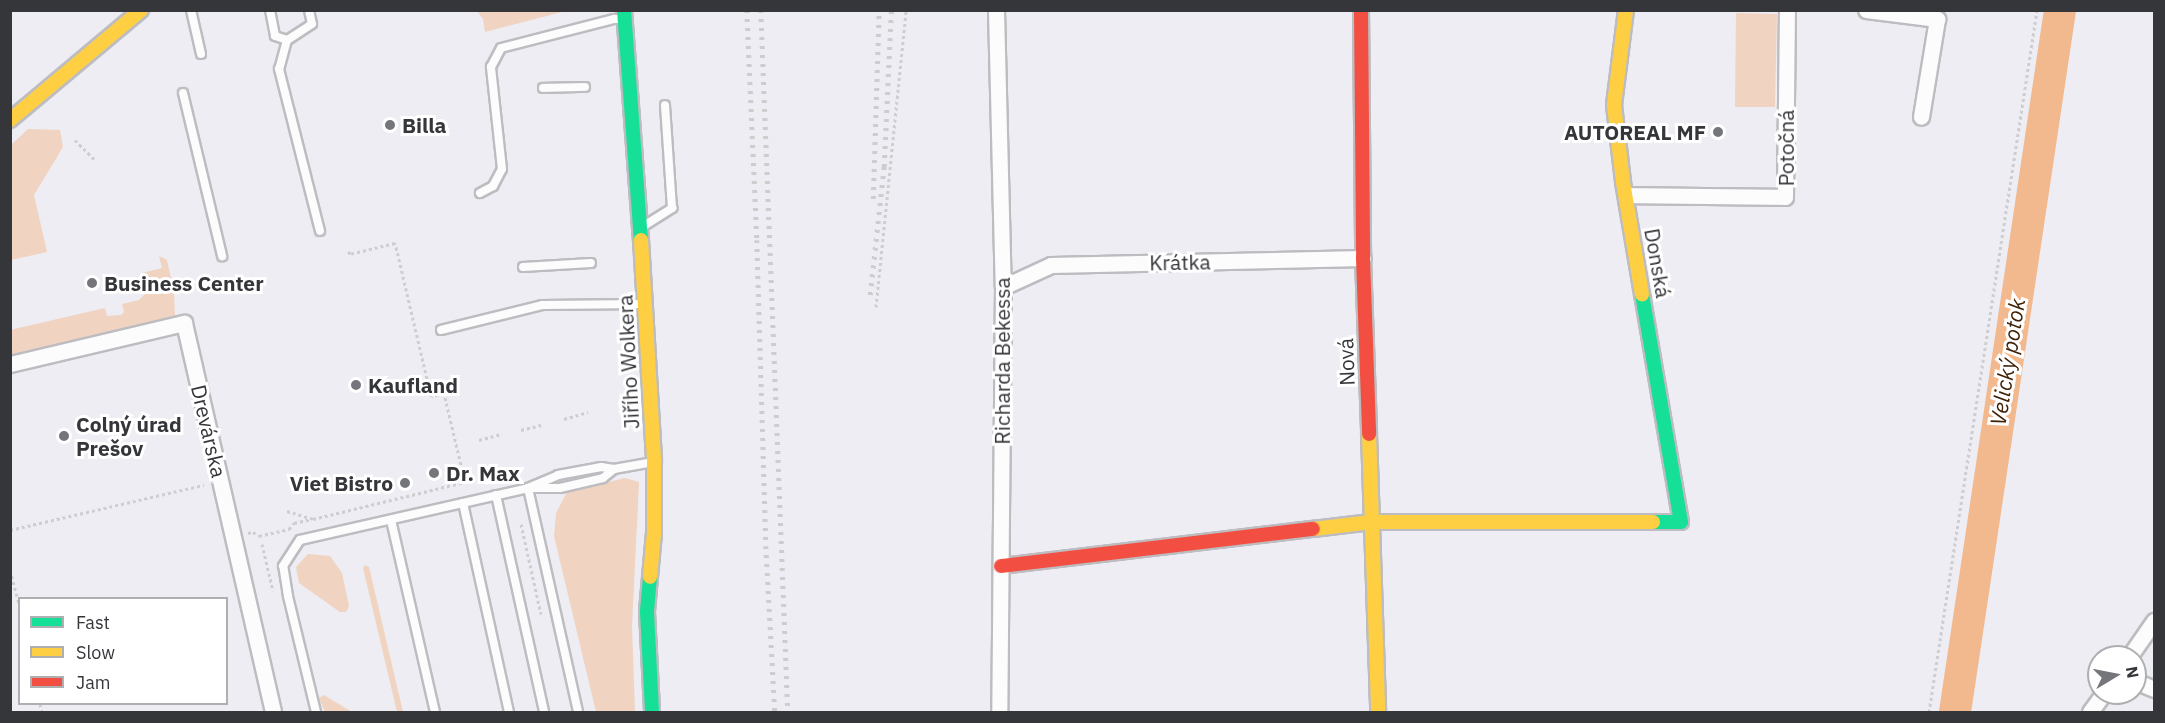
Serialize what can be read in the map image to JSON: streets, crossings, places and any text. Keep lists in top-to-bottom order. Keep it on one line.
{"streets":{"street":["Potočná","Krátka","Donská","Richarda Bekessa","Jiřího Wolkera","Nová","Drevárska"]},"crossings":[["Potočná","Donská"],["Krátka","Richarda Bekessa"],["Krátka","Nová"],["Donská","Nová"]],"water":["Velický potok"],"places":["Billa","AUTOREAL MF","Business Center","Kaufland","Colný úrad Prešov","Dr. Max","Viet Bistro"],"legend":["Fast","Slow","Jam"],"north":"right"}
